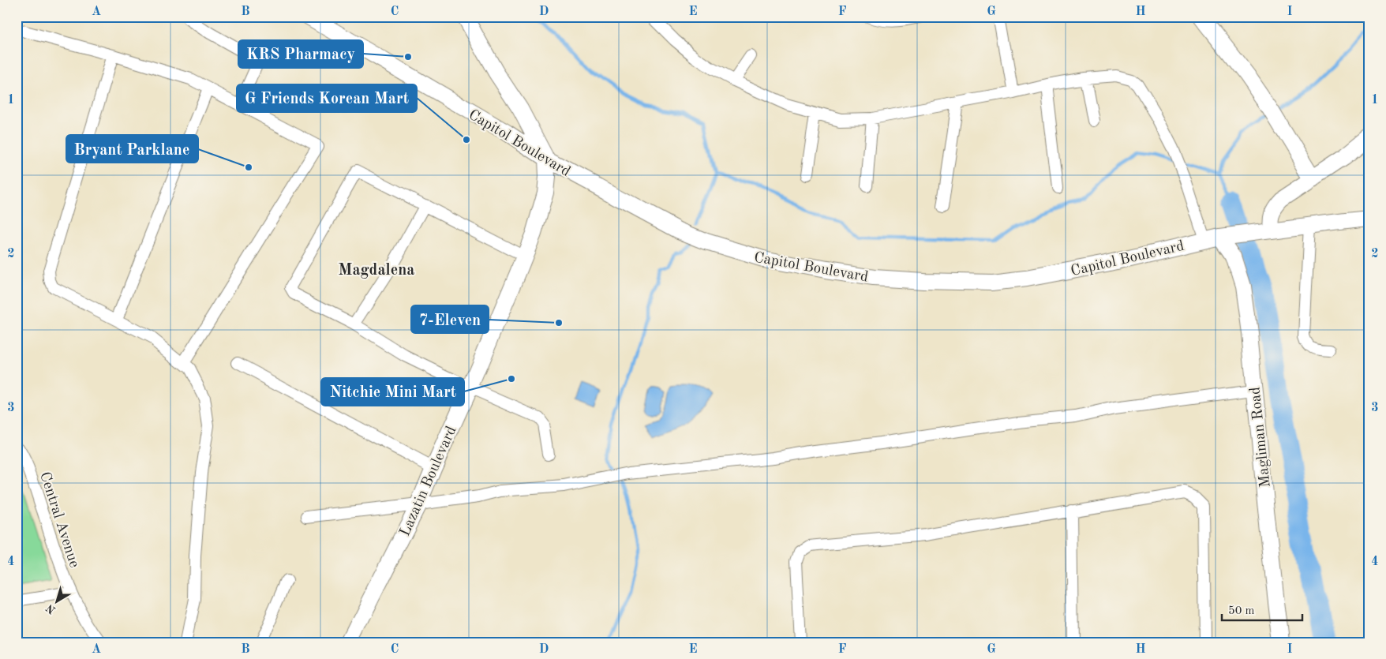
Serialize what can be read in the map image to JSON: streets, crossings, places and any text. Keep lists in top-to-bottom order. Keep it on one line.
{"streets":{"main road":["Capitol Boulevard","Magliman Road","Lazatin Boulevard"],"street":["Central Avenue"]},"crossings":[["Capitol Boulevard","Magliman Road"],["Capitol Boulevard","Lazatin Boulevard"]],"districts":["Magdalena"],"places":["KRS Pharmacy","G Friends Korean Mart","Bryant Parklane","7-Eleven","Nitchie Mini Mart"],"scale_bar":"50 m","north":"bottom left","grid":{"columns":["A","B","C","D","E","F","G","H","I"],"rows":["1","2","3","4"]}}
